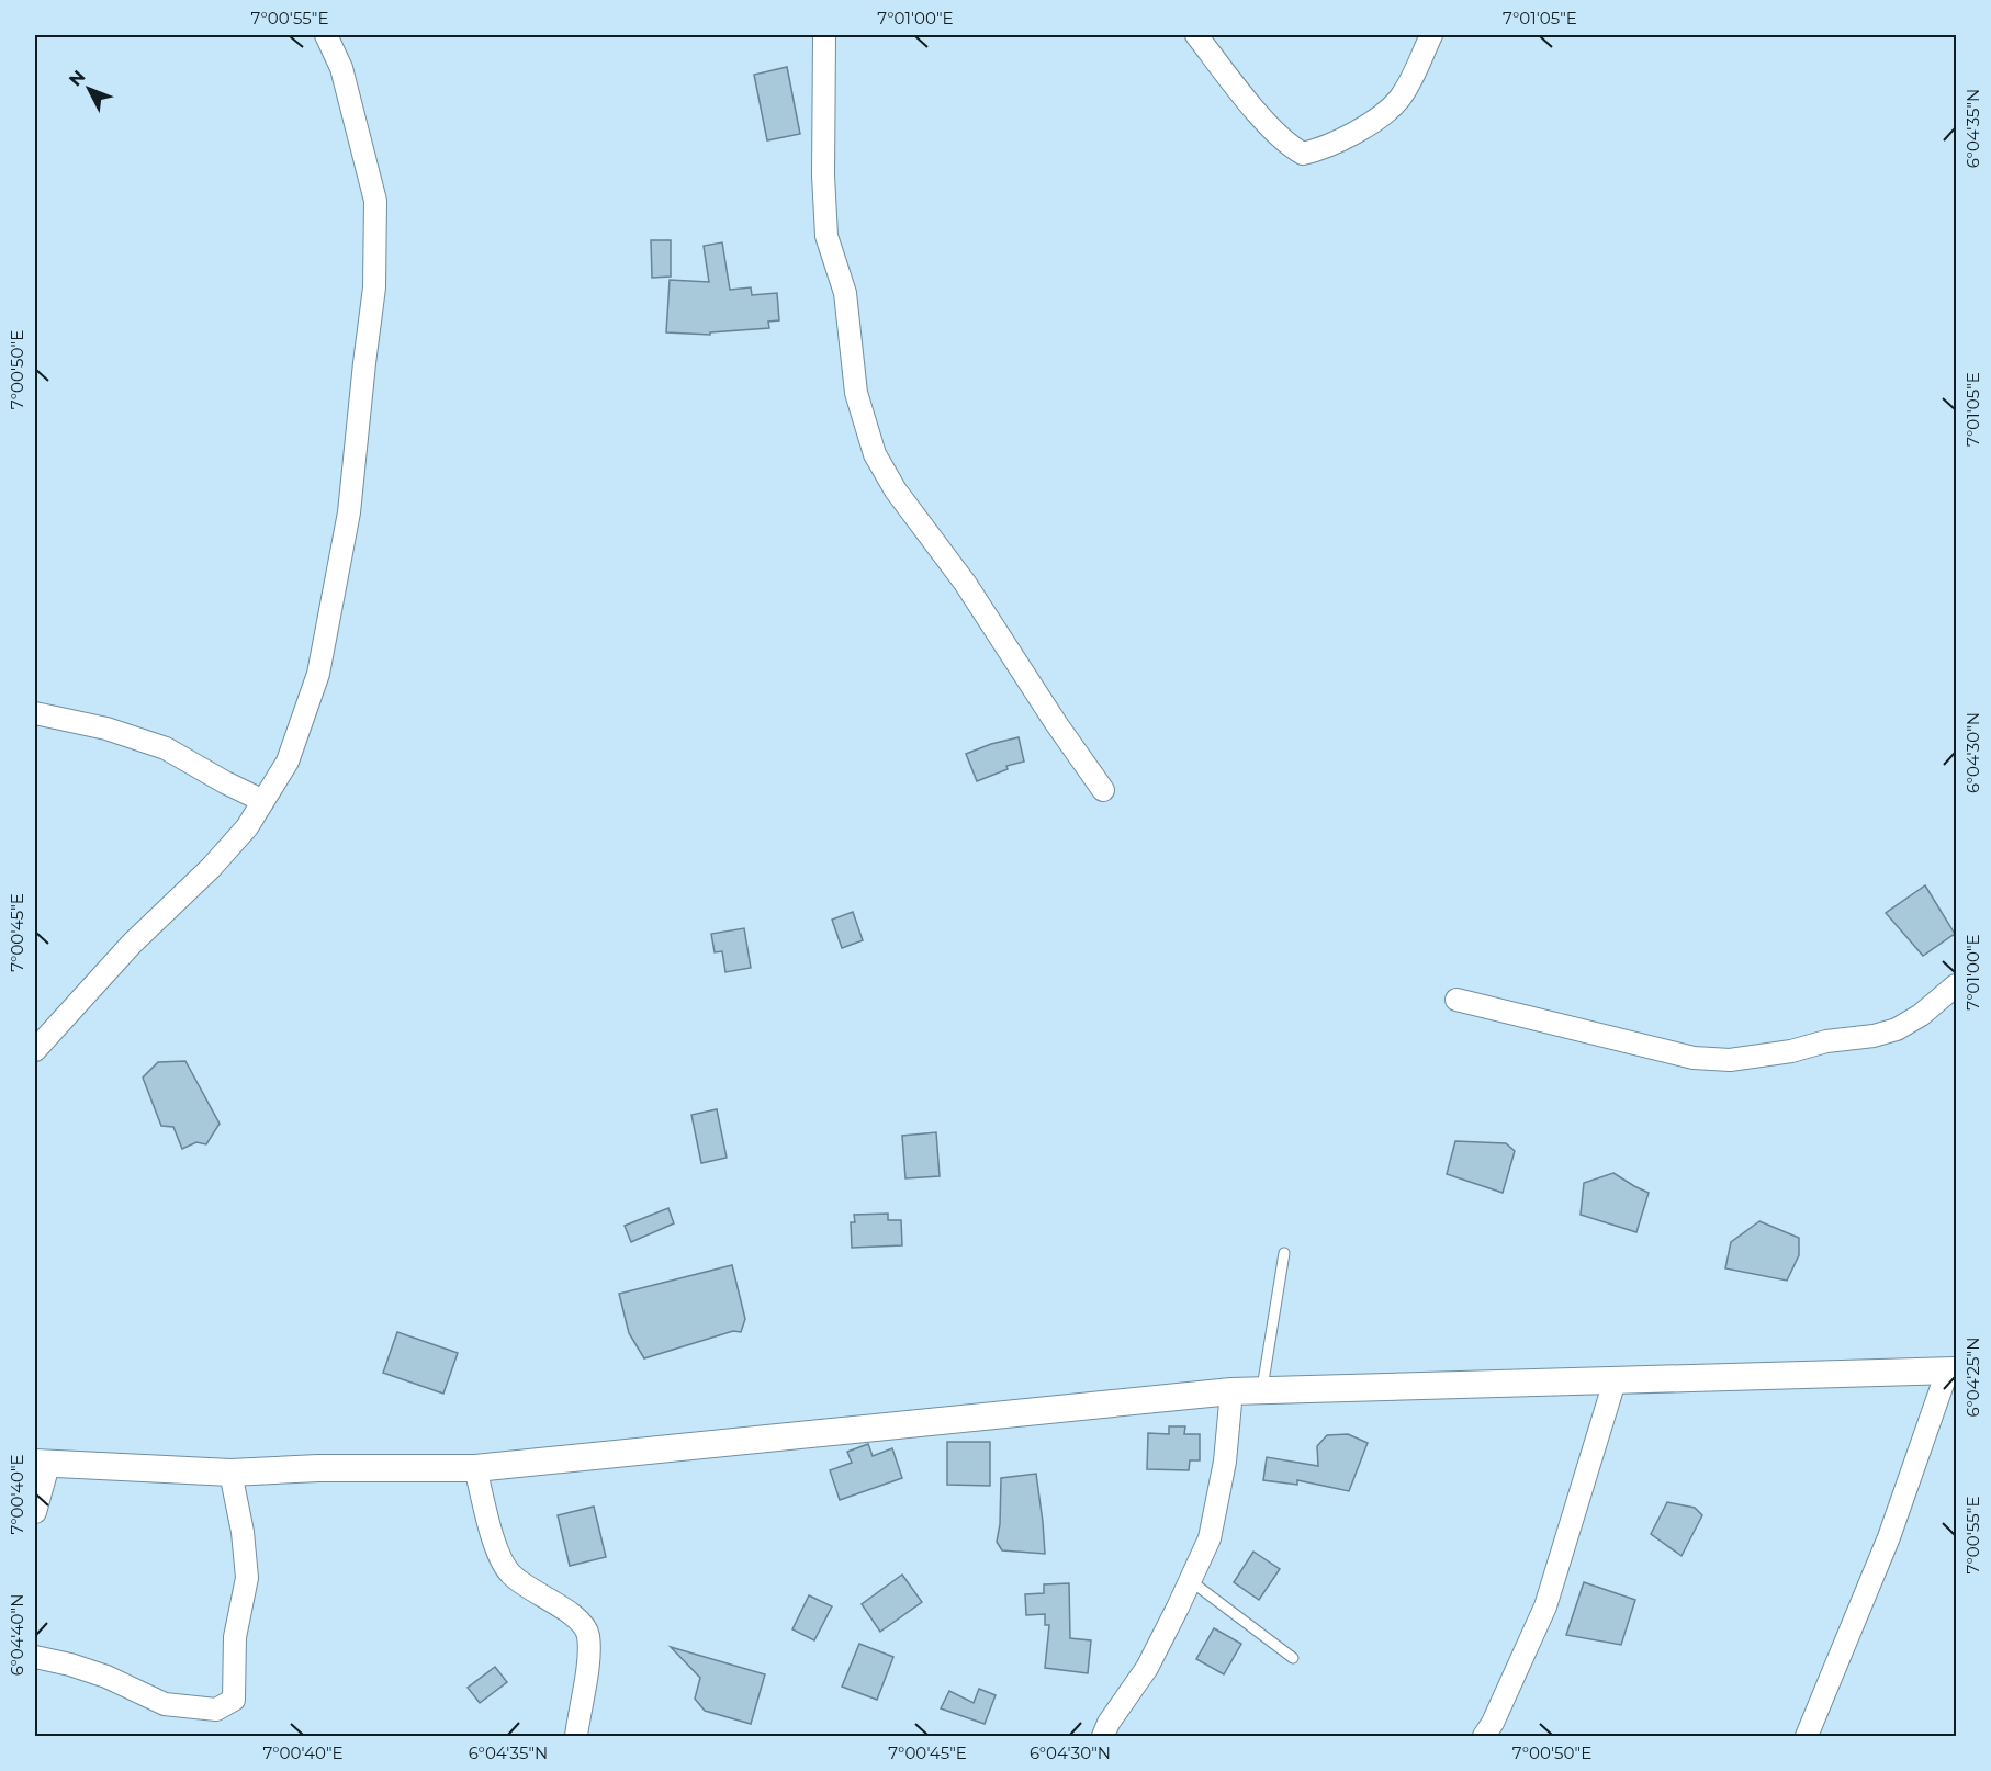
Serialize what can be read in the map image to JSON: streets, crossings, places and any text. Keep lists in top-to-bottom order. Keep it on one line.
{"north":"top left","coordinates":["7°00'55\"E","7°01'00\"E","7°01'05\"E","6°04'35\"N","7°00'50\"E","6°04'30\"N","7°00'45\"E","6°04'25\"N","7°00'40\"E","6°04'40\"N"]}
